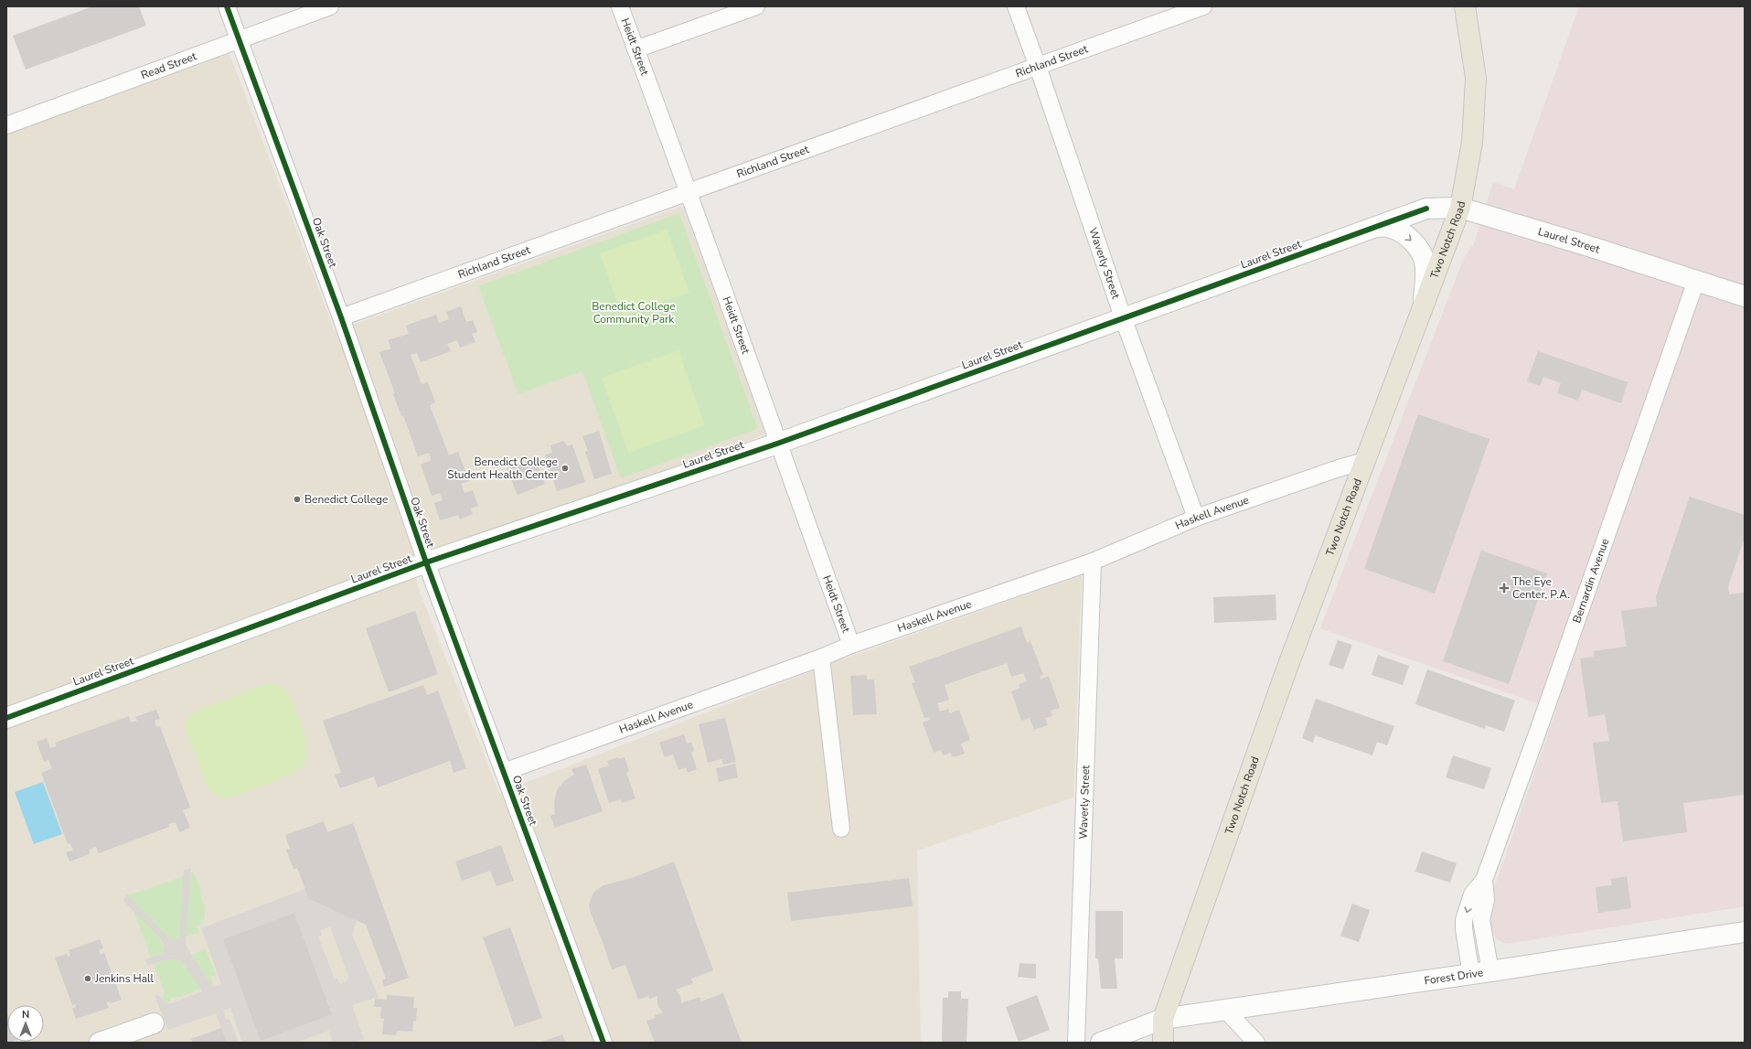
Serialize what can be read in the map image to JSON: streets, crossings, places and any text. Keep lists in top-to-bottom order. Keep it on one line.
{"streets":{"main road":["Two Notch Road"],"street":["Heidt Street","Richland Street","Read Street","Laurel Street","Oak Street","Waverly Street","Haskell Avenue","Bernardin Avenue","Forest Drive"]},"crossings":[["Heidt Street","Richland Street"],["Heidt Street","Laurel Street"],["Heidt Street","Haskell Avenue"],["Richland Street","Oak Street"],["Richland Street","Waverly Street"],["Read Street","Oak Street"],["Two Notch Road","Laurel Street"],["Two Notch Road","Haskell Avenue"],["Two Notch Road","Forest Drive"],["Laurel Street","Oak Street"],["Laurel Street","Waverly Street"],["Laurel Street","Bernardin Avenue"],["Oak Street","Haskell Avenue"],["Waverly Street","Haskell Avenue"],["Bernardin Avenue","Forest Drive"]],"parks":["Benedict College Community Park"],"places":{"other":["Benedict College Student Health Center","Benedict College","Jenkins Hall"],"health":["The Eye Center, P.A."]},"north":"top"}
